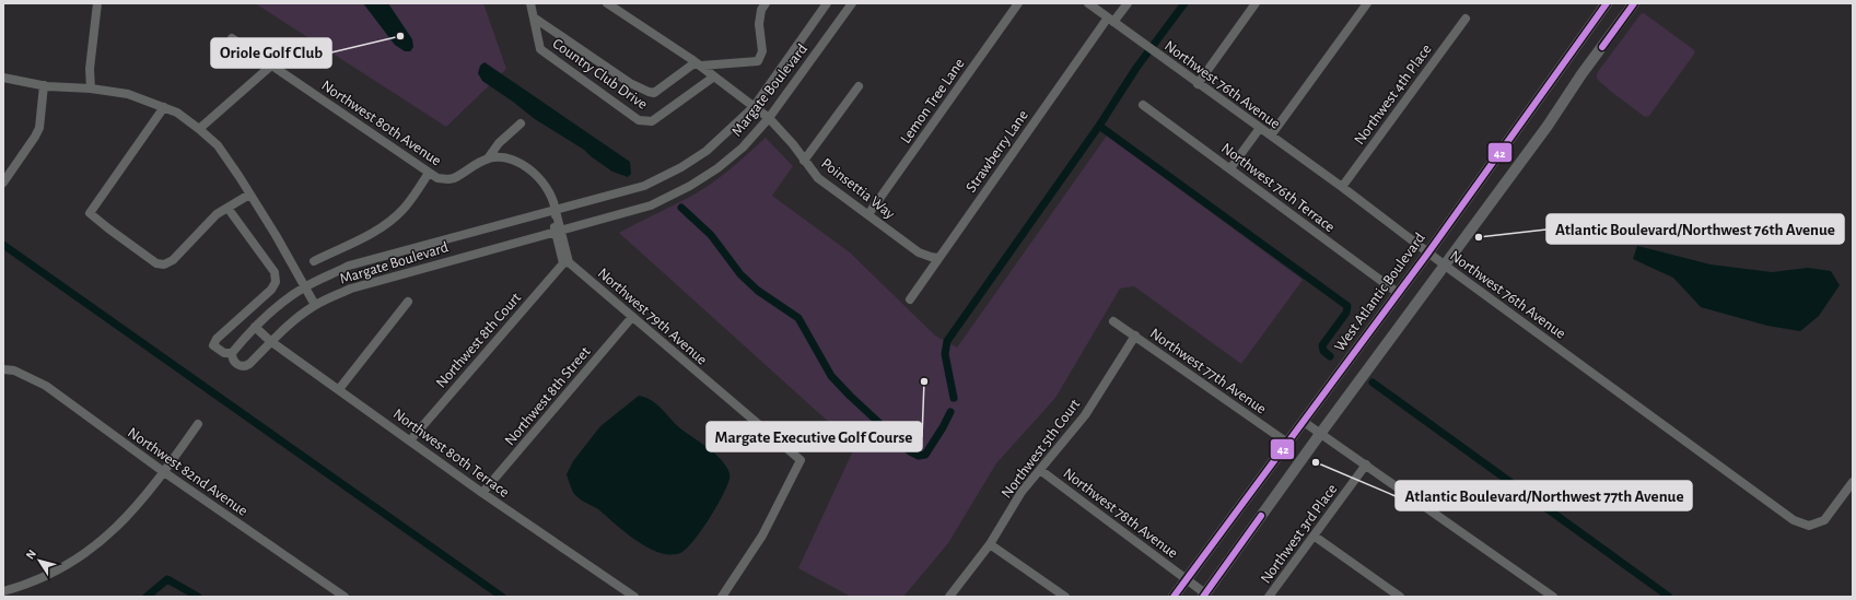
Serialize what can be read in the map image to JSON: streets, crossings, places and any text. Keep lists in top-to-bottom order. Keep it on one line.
{"streets":{"main road":["West Atlantic Boulevard"],"street":["Country Club Drive","Northwest 76th Avenue","Margate Boulevard","Northwest 4th Place","Lemon Tree Lane","Northwest 80th Avenue","Strawberry Lane","Northwest 76th Terrace","Poinsettia Way","Northwest 79th Avenue","Northwest 8th Court","Northwest 77th Avenue","Northwest 8th Street","Northwest 5th Court","Northwest 80th Terrace","Northwest 82nd Avenue","Northwest 78th Avenue","Northwest 3rd Place"]},"crossings":[["Northwest 76th Avenue","Northwest 4th Place"],["Northwest 76th Avenue","Strawberry Lane"],["Northwest 76th Avenue","West Atlantic Boulevard"],["Margate Boulevard","Northwest 80th Avenue"],["Margate Boulevard","Poinsettia Way"],["Margate Boulevard","Northwest 80th Terrace"],["Lemon Tree Lane","Poinsettia Way"],["Strawberry Lane","Poinsettia Way"],["Northwest 76th Terrace","West Atlantic Boulevard"],["West Atlantic Boulevard","Northwest 77th Avenue"],["West Atlantic Boulevard","Northwest 78th Avenue"],["Northwest 79th Avenue","Northwest 8th Court"],["Northwest 79th Avenue","Northwest 8th Street"],["Northwest 8th Court","Northwest 80th Terrace"],["Northwest 77th Avenue","Northwest 5th Court"],["Northwest 8th Street","Northwest 80th Terrace"],["Northwest 5th Court","Northwest 78th Avenue"]],"places":["Oriole Golf Club","Atlantic Boulevard/Northwest 76th Avenue","Margate Executive Golf Course","Atlantic Boulevard/Northwest 77th Avenue"],"lines":["transit line 42"],"north":"top left"}
